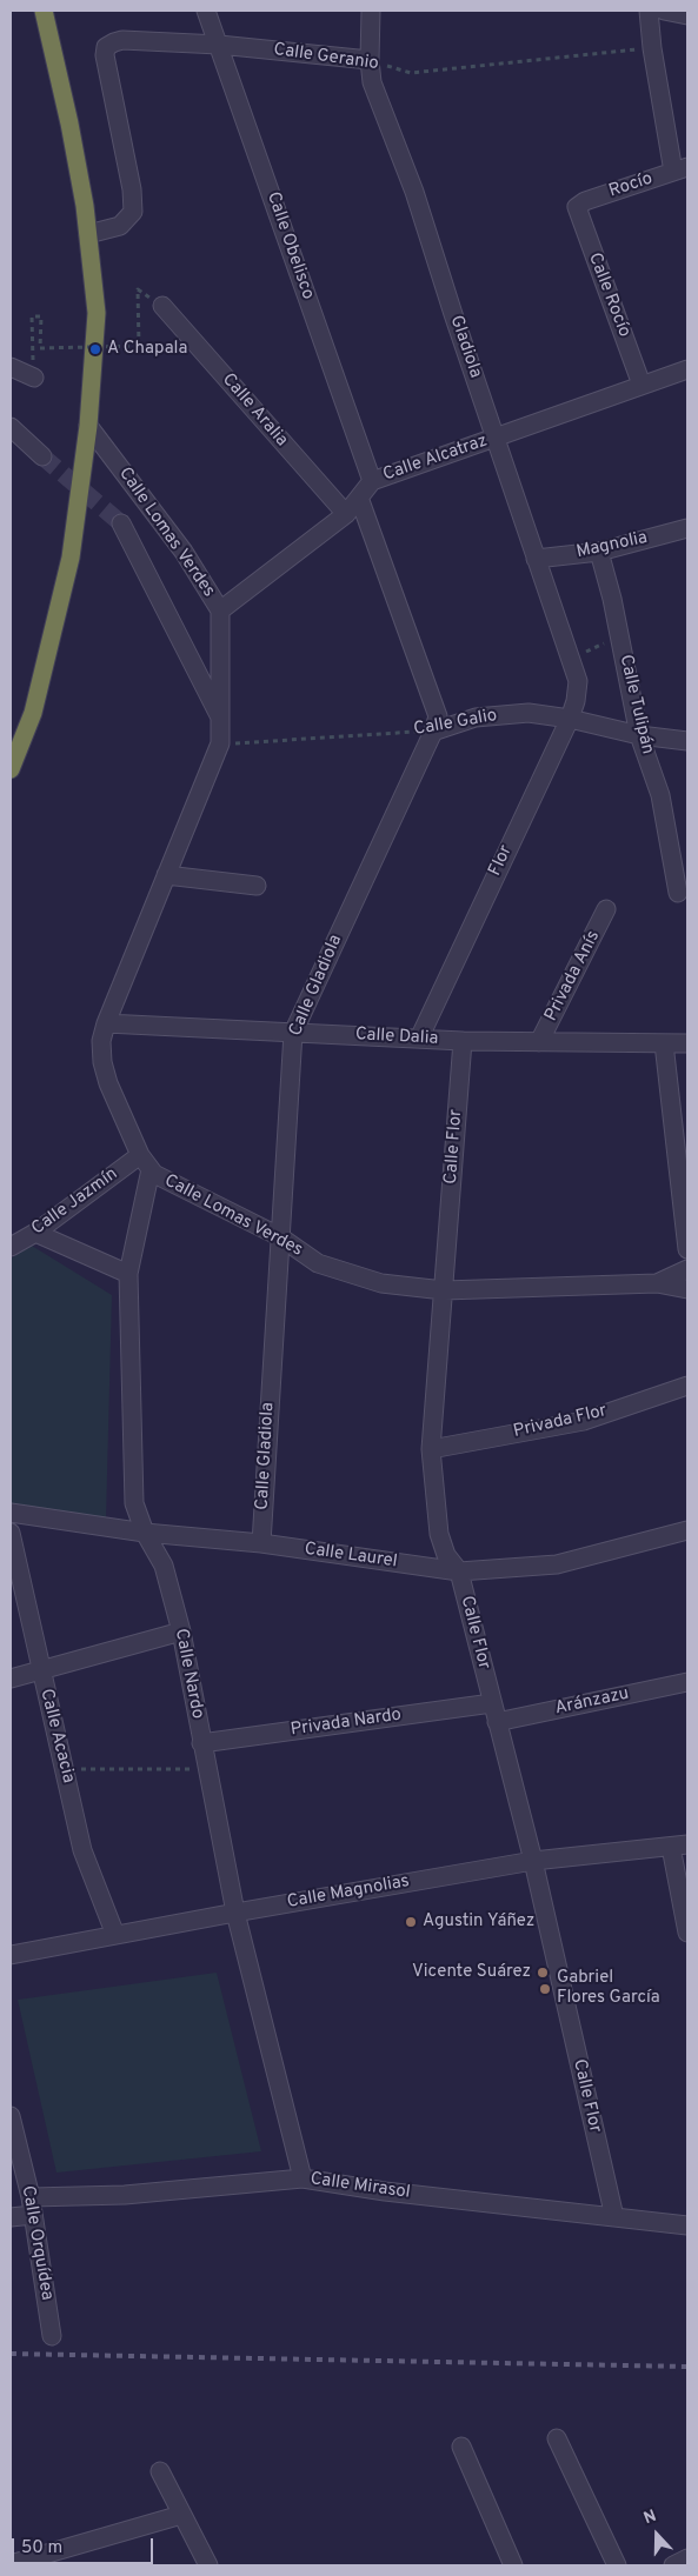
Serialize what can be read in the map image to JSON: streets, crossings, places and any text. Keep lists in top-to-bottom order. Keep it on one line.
{"streets":{"street":["Calle Geranio","Rocío","Calle Obelisco","Calle Rocío","Gladiola","Calle Aralia","Calle Alcatraz","Calle Lomas Verdes","Magnolia","Calle Tulipán","Calle Galio","Flor","Privada Anís","Calle Gladiola","Calle Dalia","Calle Flor","Calle Jazmín","Privada Flor","Calle Laurel","Calle Nardo","Aránzazu","Privada Nardo","Calle Acacia","Calle Magnolias","Calle Mirasol","Calle Orquídea"]},"crossings":[["Calle Geranio","Calle Obelisco"],["Calle Geranio","Gladiola"],["Rocío","Calle Rocío"],["Calle Obelisco","Calle Alcatraz"],["Calle Rocío","Calle Alcatraz"],["Gladiola","Calle Alcatraz"],["Gladiola","Magnolia"],["Gladiola","Flor"],["Calle Aralia","Calle Alcatraz"],["Calle Alcatraz","Calle Lomas Verdes"],["Calle Alcatraz","Calle Gladiola"],["Calle Lomas Verdes","Calle Galio"],["Calle Lomas Verdes","Calle Gladiola"],["Calle Lomas Verdes","Calle Dalia"],["Calle Lomas Verdes","Calle Flor"],["Calle Lomas Verdes","Calle Jazmín"],["Calle Lomas Verdes","Calle Nardo"],["Magnolia","Calle Tulipán"],["Calle Tulipán","Calle Galio"],["Calle Galio","Flor"],["Calle Galio","Calle Gladiola"],["Flor","Calle Dalia"],["Privada Anís","Calle Dalia"],["Calle Gladiola","Calle Dalia"],["Calle Gladiola","Calle Laurel"],["Calle Dalia","Calle Flor"],["Calle Flor","Privada Flor"],["Calle Flor","Calle Laurel"],["Calle Flor","Aránzazu"],["Calle Flor","Privada Nardo"],["Calle Flor","Calle Magnolias"],["Calle Flor","Calle Mirasol"],["Calle Jazmín","Calle Nardo"],["Calle Laurel","Calle Nardo"],["Calle Nardo","Privada Nardo"],["Calle Nardo","Calle Magnolias"],["Calle Nardo","Calle Mirasol"],["Calle Acacia","Calle Magnolias"],["Calle Mirasol","Calle Orquídea"]],"places":["A Chapala","Agustin Yáñez","Vicente Suárez","Gabriel Flores García"],"scale_bar":"50 m","north":"top"}
